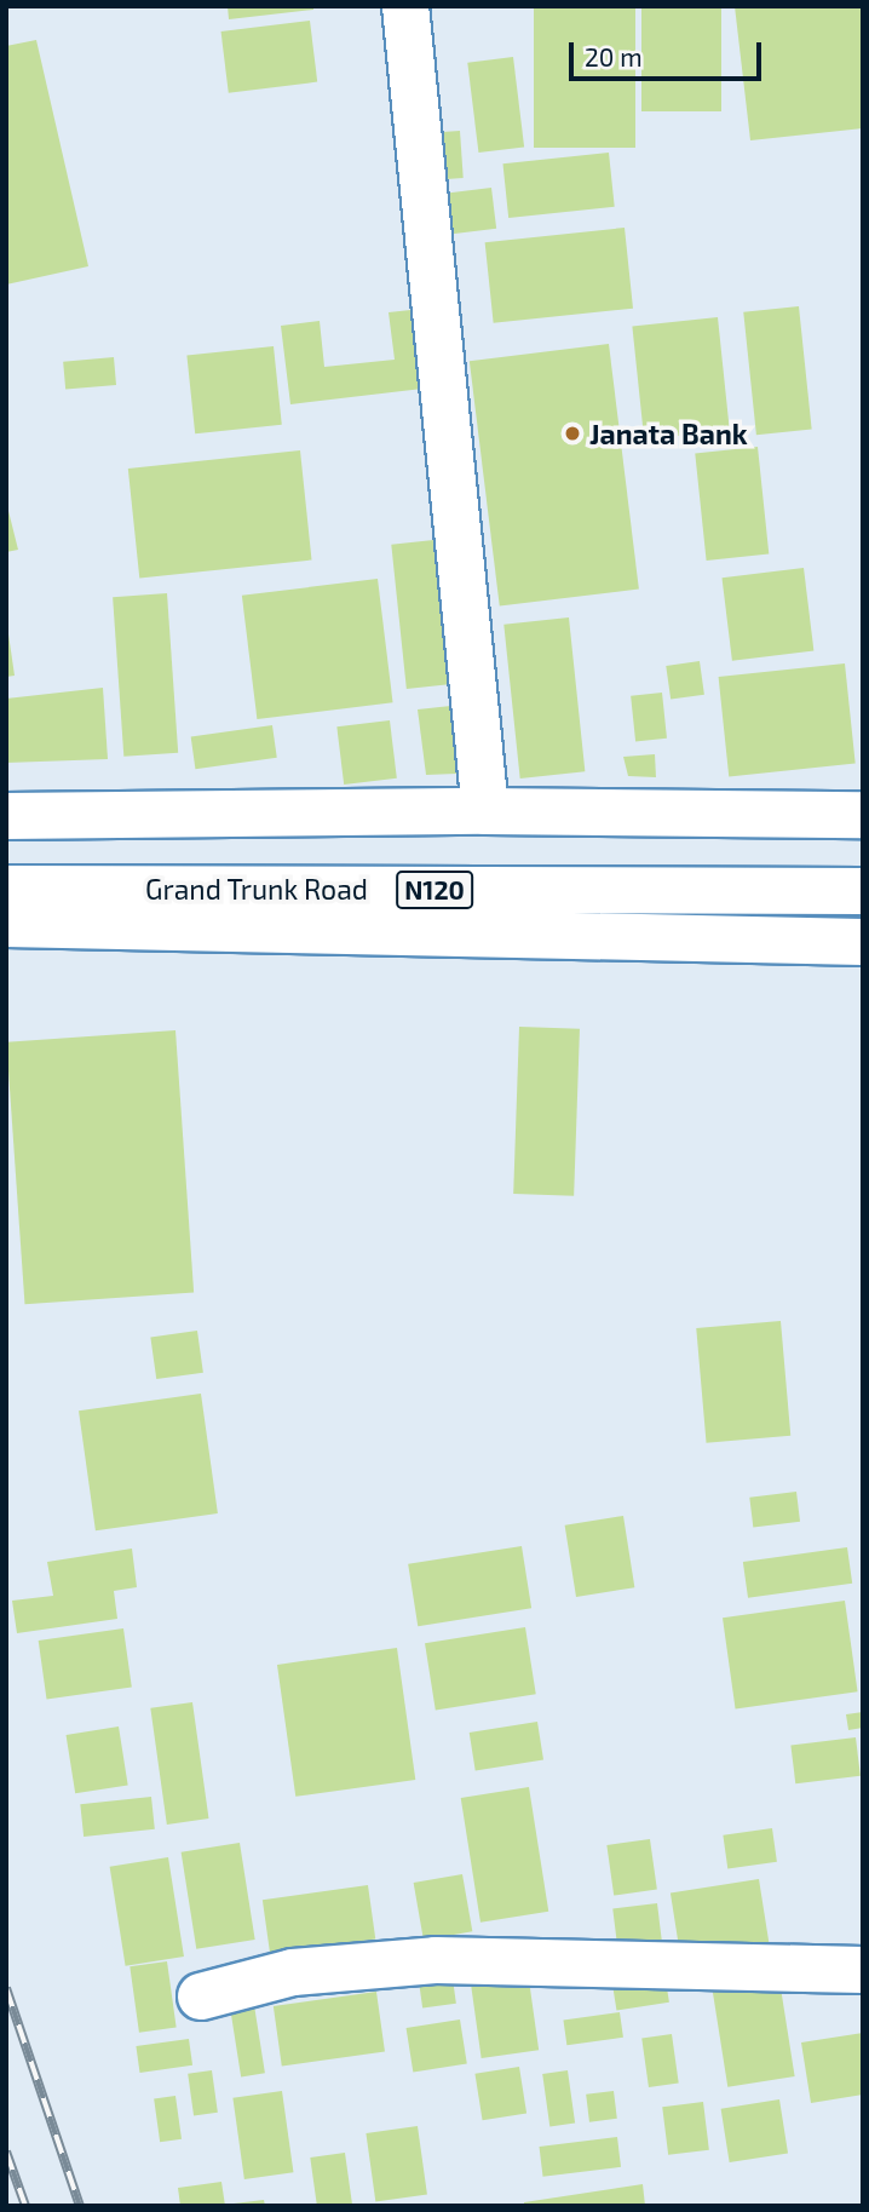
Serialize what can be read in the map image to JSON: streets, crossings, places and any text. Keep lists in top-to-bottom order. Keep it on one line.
{"streets":{"main road":["Grand Trunk Road","N120"]},"places":["Janata Bank"],"scale_bar":"20 m"}
